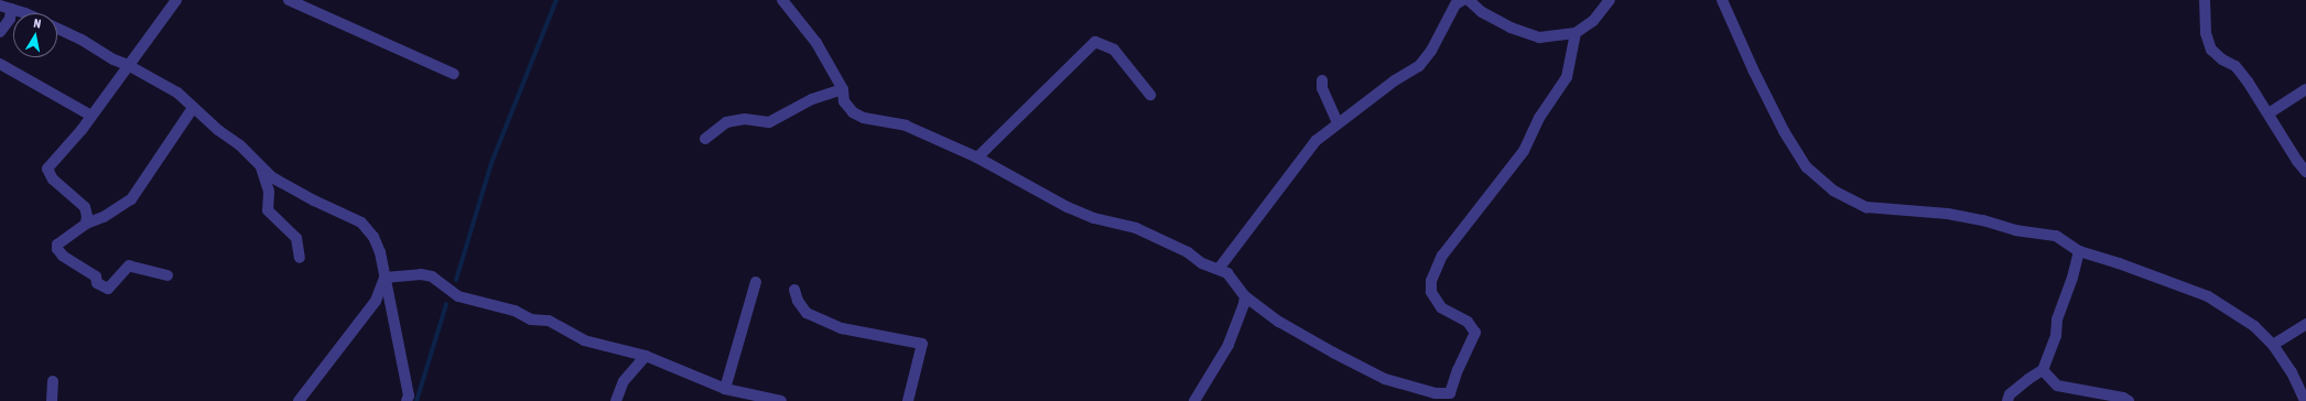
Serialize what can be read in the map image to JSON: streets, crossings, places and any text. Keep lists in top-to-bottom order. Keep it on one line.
{"north":"top"}
